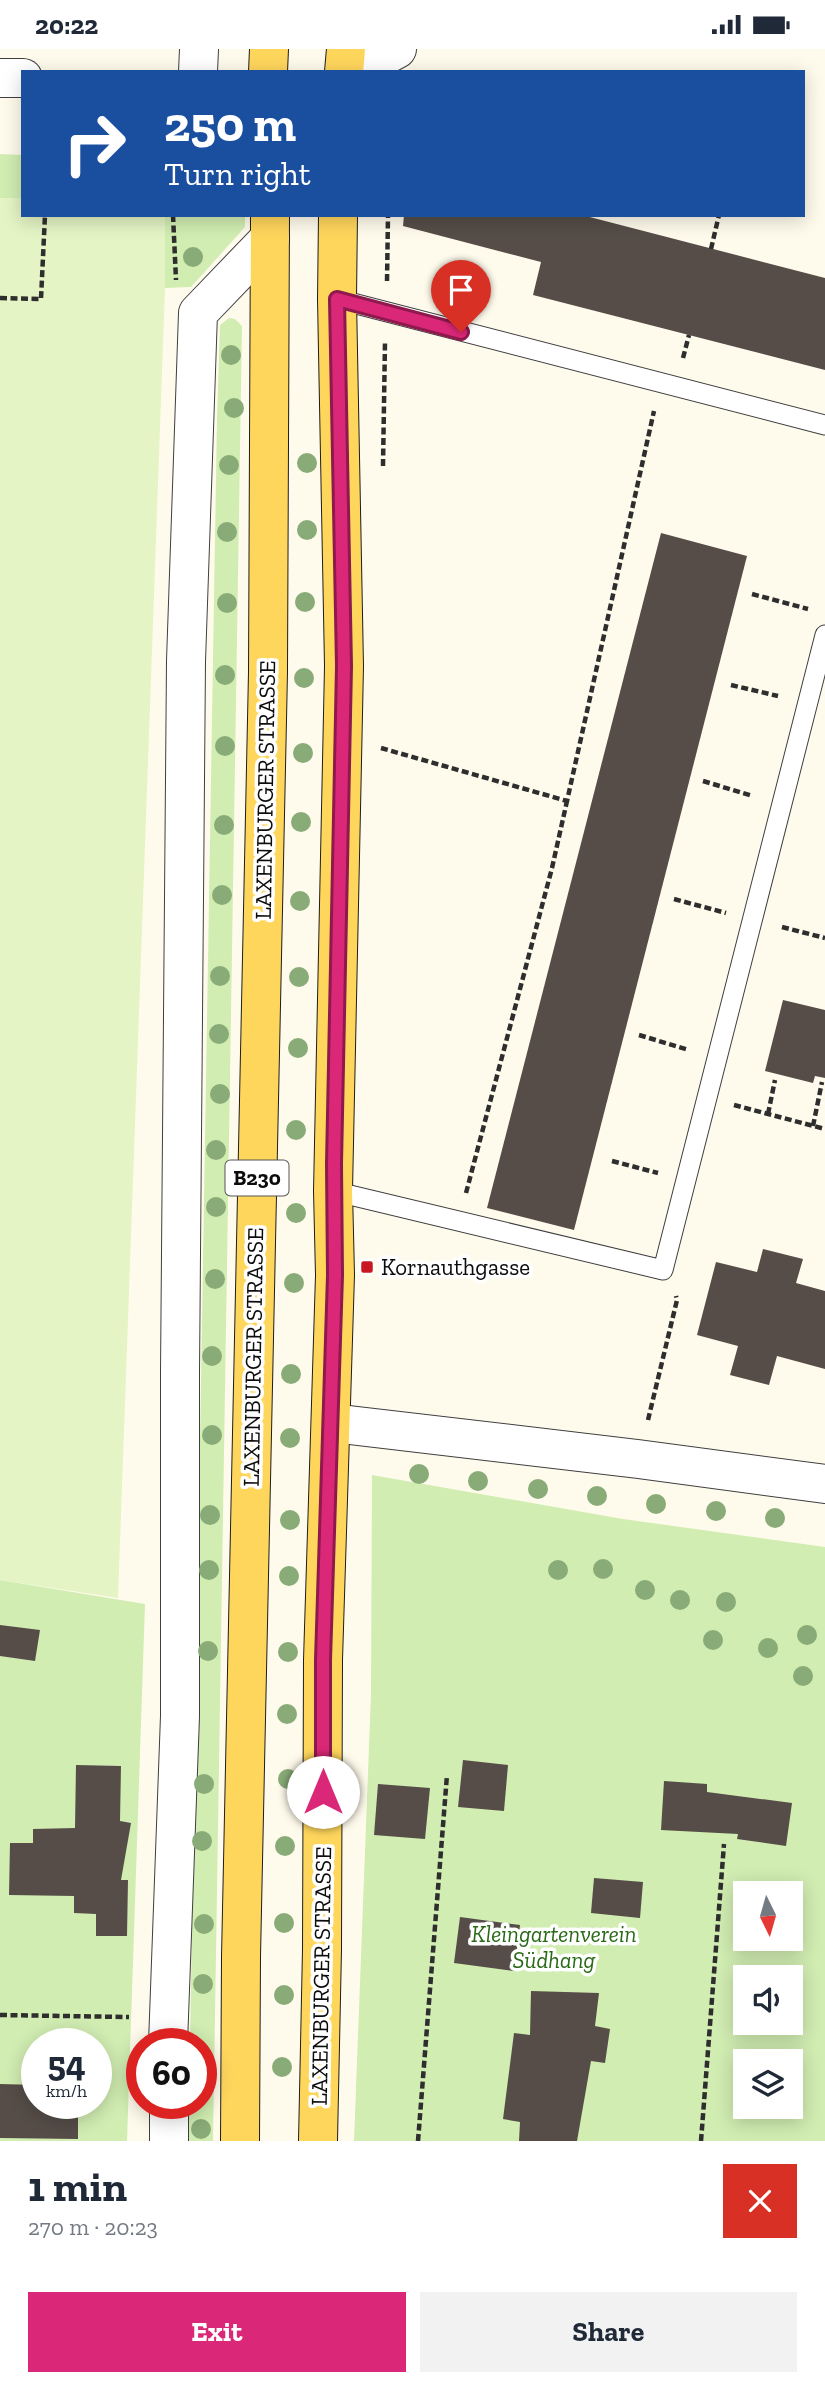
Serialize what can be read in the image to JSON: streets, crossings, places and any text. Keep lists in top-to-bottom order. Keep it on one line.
{"streets":{"main road":["LAXENBURGER STRASSE","B230"]},"parks":["Kleingartenverein Südhang"],"places":{"transit":["Kornauthgasse"]},"north":"bottom","page":{"status":"20:22","turn":["250 m","Turn right"],"speed":"54 km/h","limit":"60","heading":["1 min","270 m · 20:23"],"buttons":["Exit","Share"]}}
